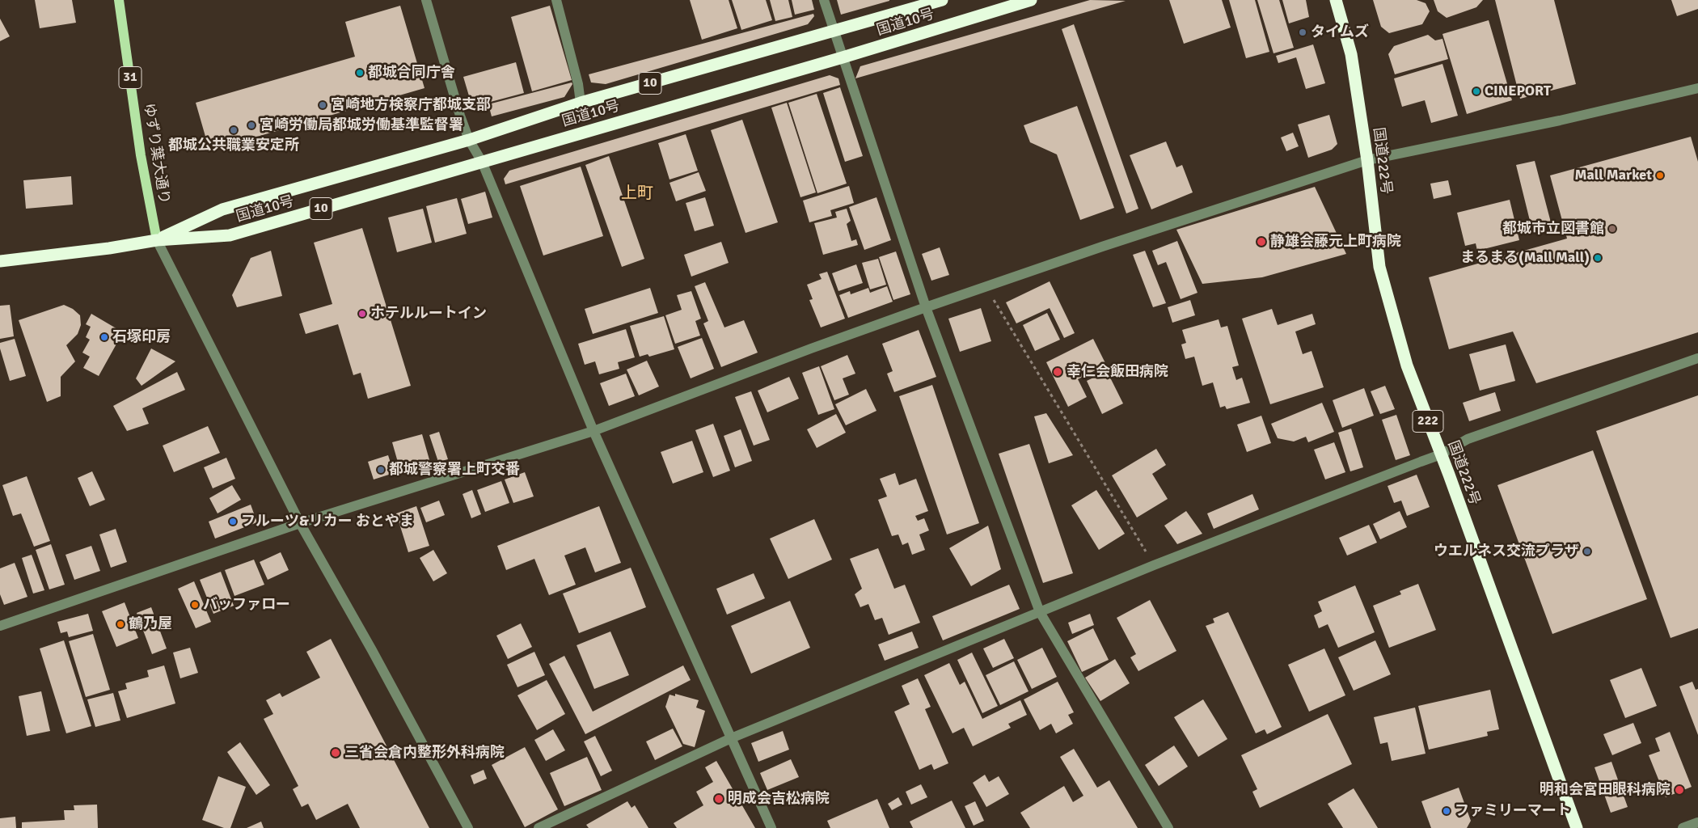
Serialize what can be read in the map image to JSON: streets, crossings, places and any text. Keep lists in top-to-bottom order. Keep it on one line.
{"streets":{"highway":["国道10号","10","国道222号","222"],"main road":["31","ゆずり葉大通り"]},"crossings":[["国道10号","ゆずり葉大通り"]],"districts":["上町"],"places":["タイムズ","都城合同庁舎","CINEPORT","宮崎地方検察庁都城支部","宮崎労働局都城労働基準監督署","都城公共職業安定所","Mall Market","都城市立図書館","静雄会藤元上町病院","まるまる(Mall Mall)","ホテルルートイン","石塚印房","幸仁会飯田病院","都城警察署上町交番","フルーツ&リカー おとやま","ウエルネス交流プラザ","バッファロー","鶴乃屋","三省会倉内整形外科病院","明和会宮田眼科病院","明成会吉松病院","ファミリーマート"]}
